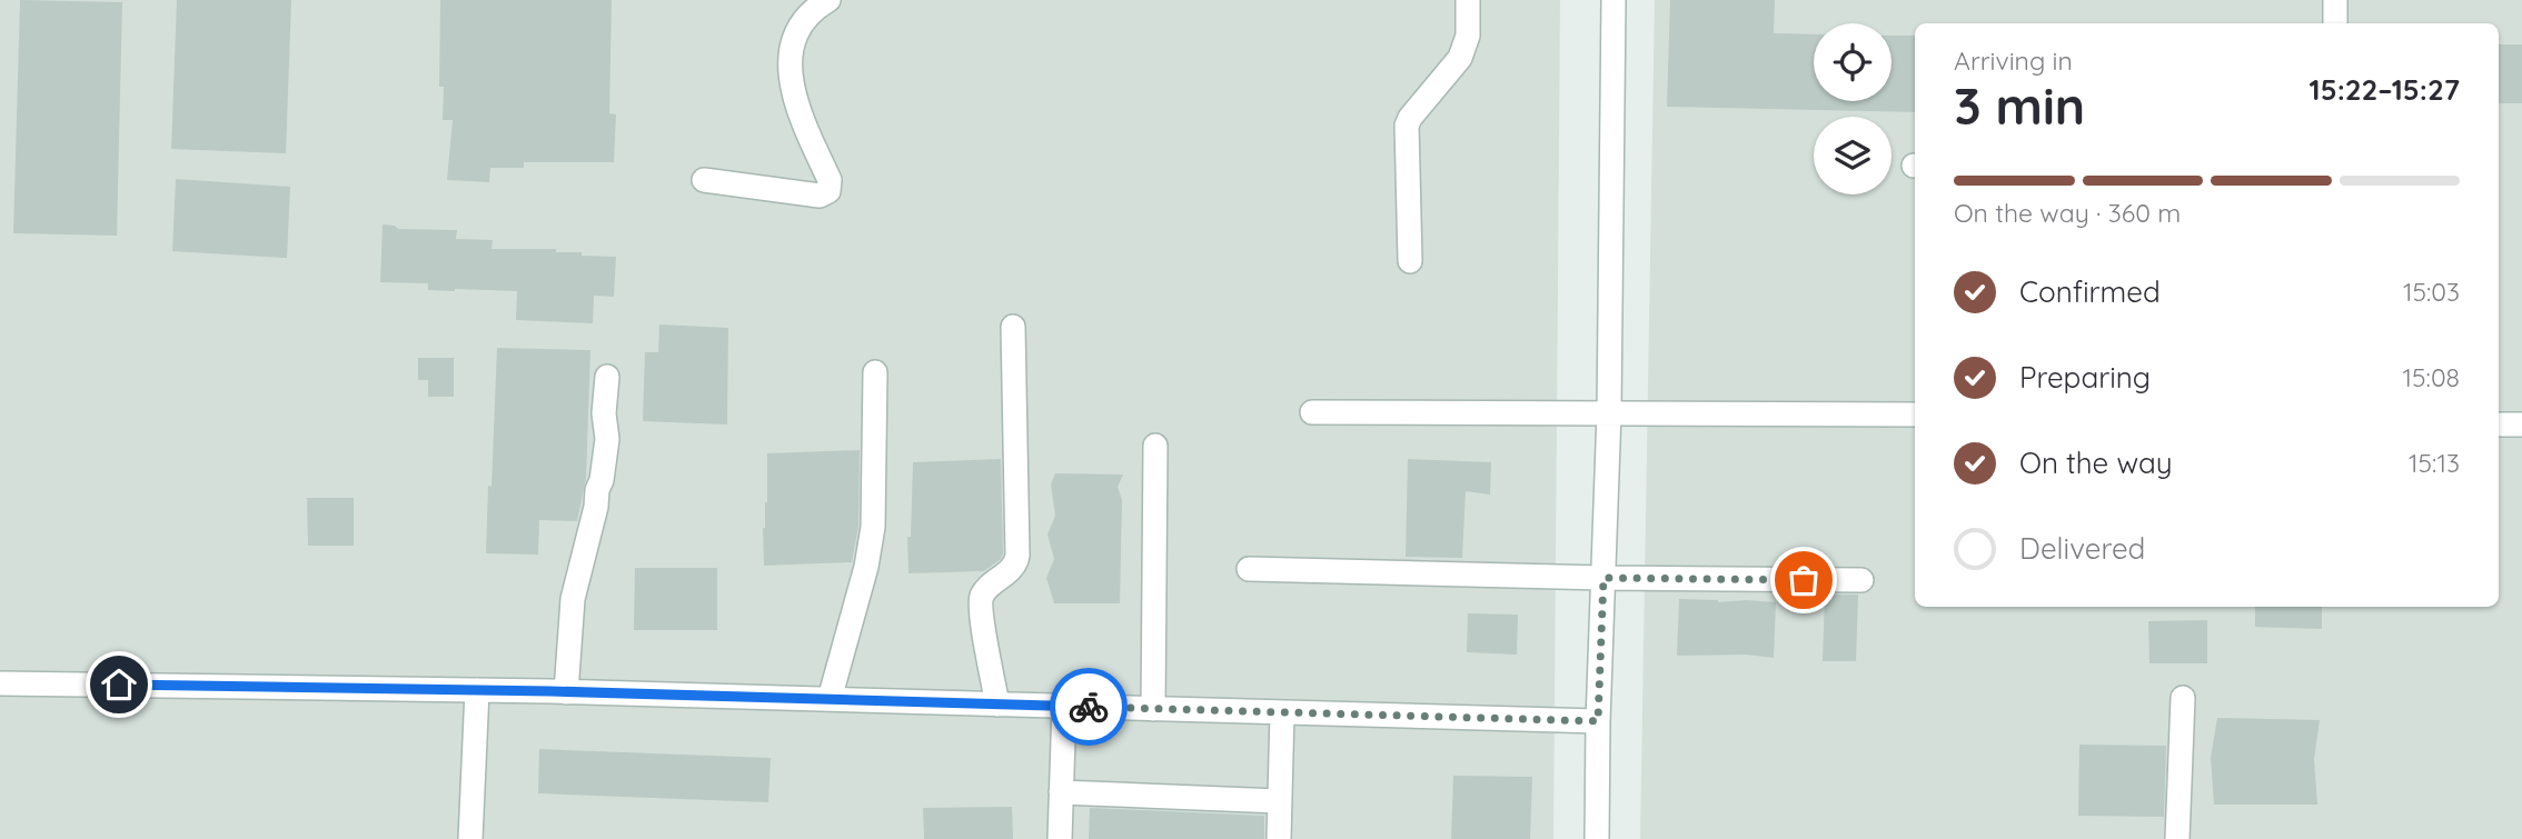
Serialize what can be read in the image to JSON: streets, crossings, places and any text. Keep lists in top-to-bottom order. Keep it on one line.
{"page":{"heading":["3 min","Arriving in","15:22–15:27"],"bar":"On the way · 360 m","list":[["Confirmed","15:03"],["Preparing","15:08"],["On the way","15:13"],"Delivered"]}}
